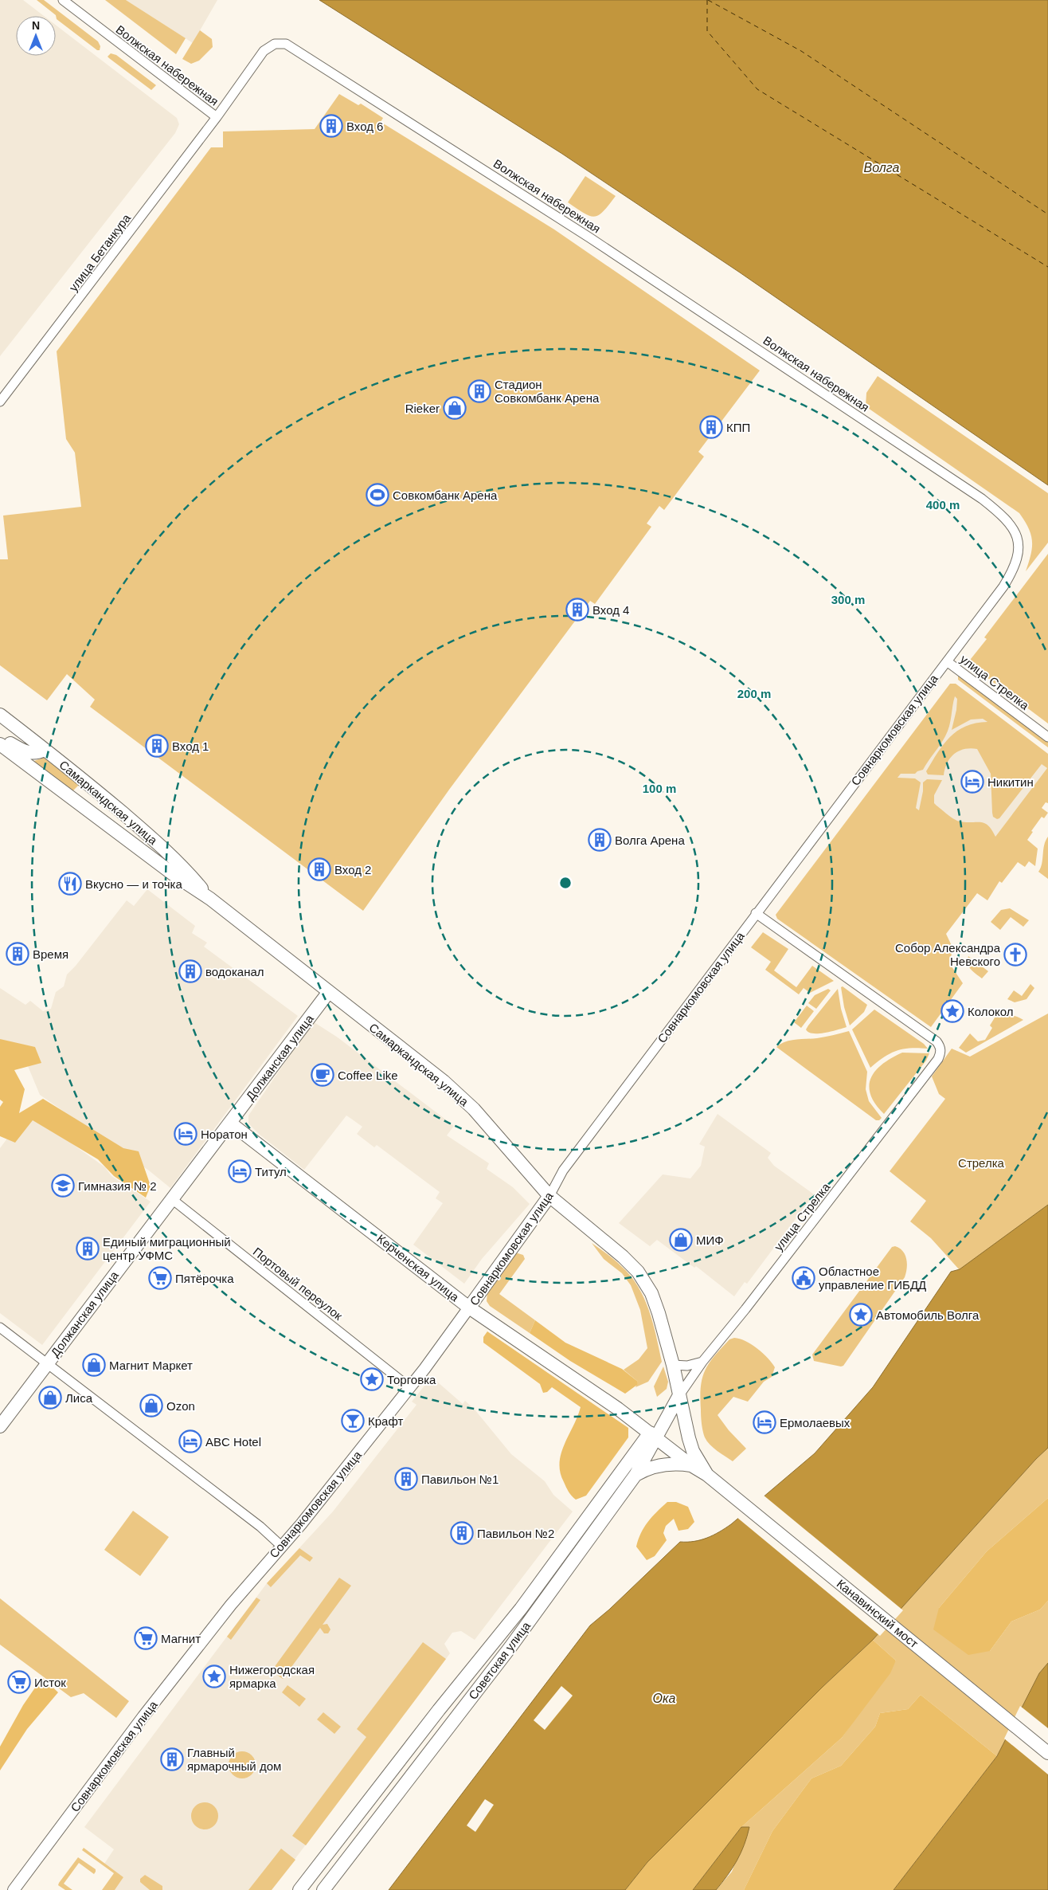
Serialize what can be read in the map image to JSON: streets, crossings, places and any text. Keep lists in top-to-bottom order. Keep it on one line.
{"streets":{"main road":["Совнаркомовская улица","Самаркандская улица","Должанская улица","Керченская улица","Канавинский мост","Советская улица"],"street":["Волжская набережная","улица Бетанкура","улица Стрелка","Портовый переулок"]},"crossings":[["Волжская набережная","улица Бетанкура"],["Волжская набережная","Совнаркомовская улица"],["улица Стрелка","Совнаркомовская улица"],["улица Стрелка","Самаркандская улица"],["Совнаркомовская улица","Самаркандская улица"],["Совнаркомовская улица","Керченская улица"],["Совнаркомовская улица","Портовый переулок"],["Самаркандская улица","Должанская улица"],["Самаркандская улица","Керченская улица"],["Самаркандская улица","Канавинский мост"],["Должанская улица","Керченская улица"],["Должанская улица","Портовый переулок"],["Керченская улица","Канавинский мост"],["Керченская улица","Советская улица"]],"water":["Волга","Ока"],"parks":["Стрелка"],"places":{"building":["Вход 6","Стадион Совкомбанк Арена","КПП","Вход 4","Вход 1","Волга Арена","Вход 2","Время","водоканал","Единый миграционный центр УФМС","Павильон №1","Павильон №2","Главный ярмарочный дом"],"shop":["Rieker","МИФ","Магнит Маркет","Лиса","Ozon"],"sports":["Совкомбанк Арена"],"hotel":["Никитин","Норатон","Титул","Ермолаевых","ABC Hotel"],"restaurant":["Вкусно — и точка"],"church":["Собор Александра Невского"],"place":["Колокол","Автомобиль Волга","Торговка","Нижегородская ярмарка"],"cafe":["Coffee Like"],"school or university":["Гимназия № 2"],"supermarket":["Пятёрочка","Магнит","Исток"],"public building":["Областное управление ГИБДД"],"bar":["Крафт"]},"north":"top","rings":["400 m","300 m","200 m","100 m"]}
